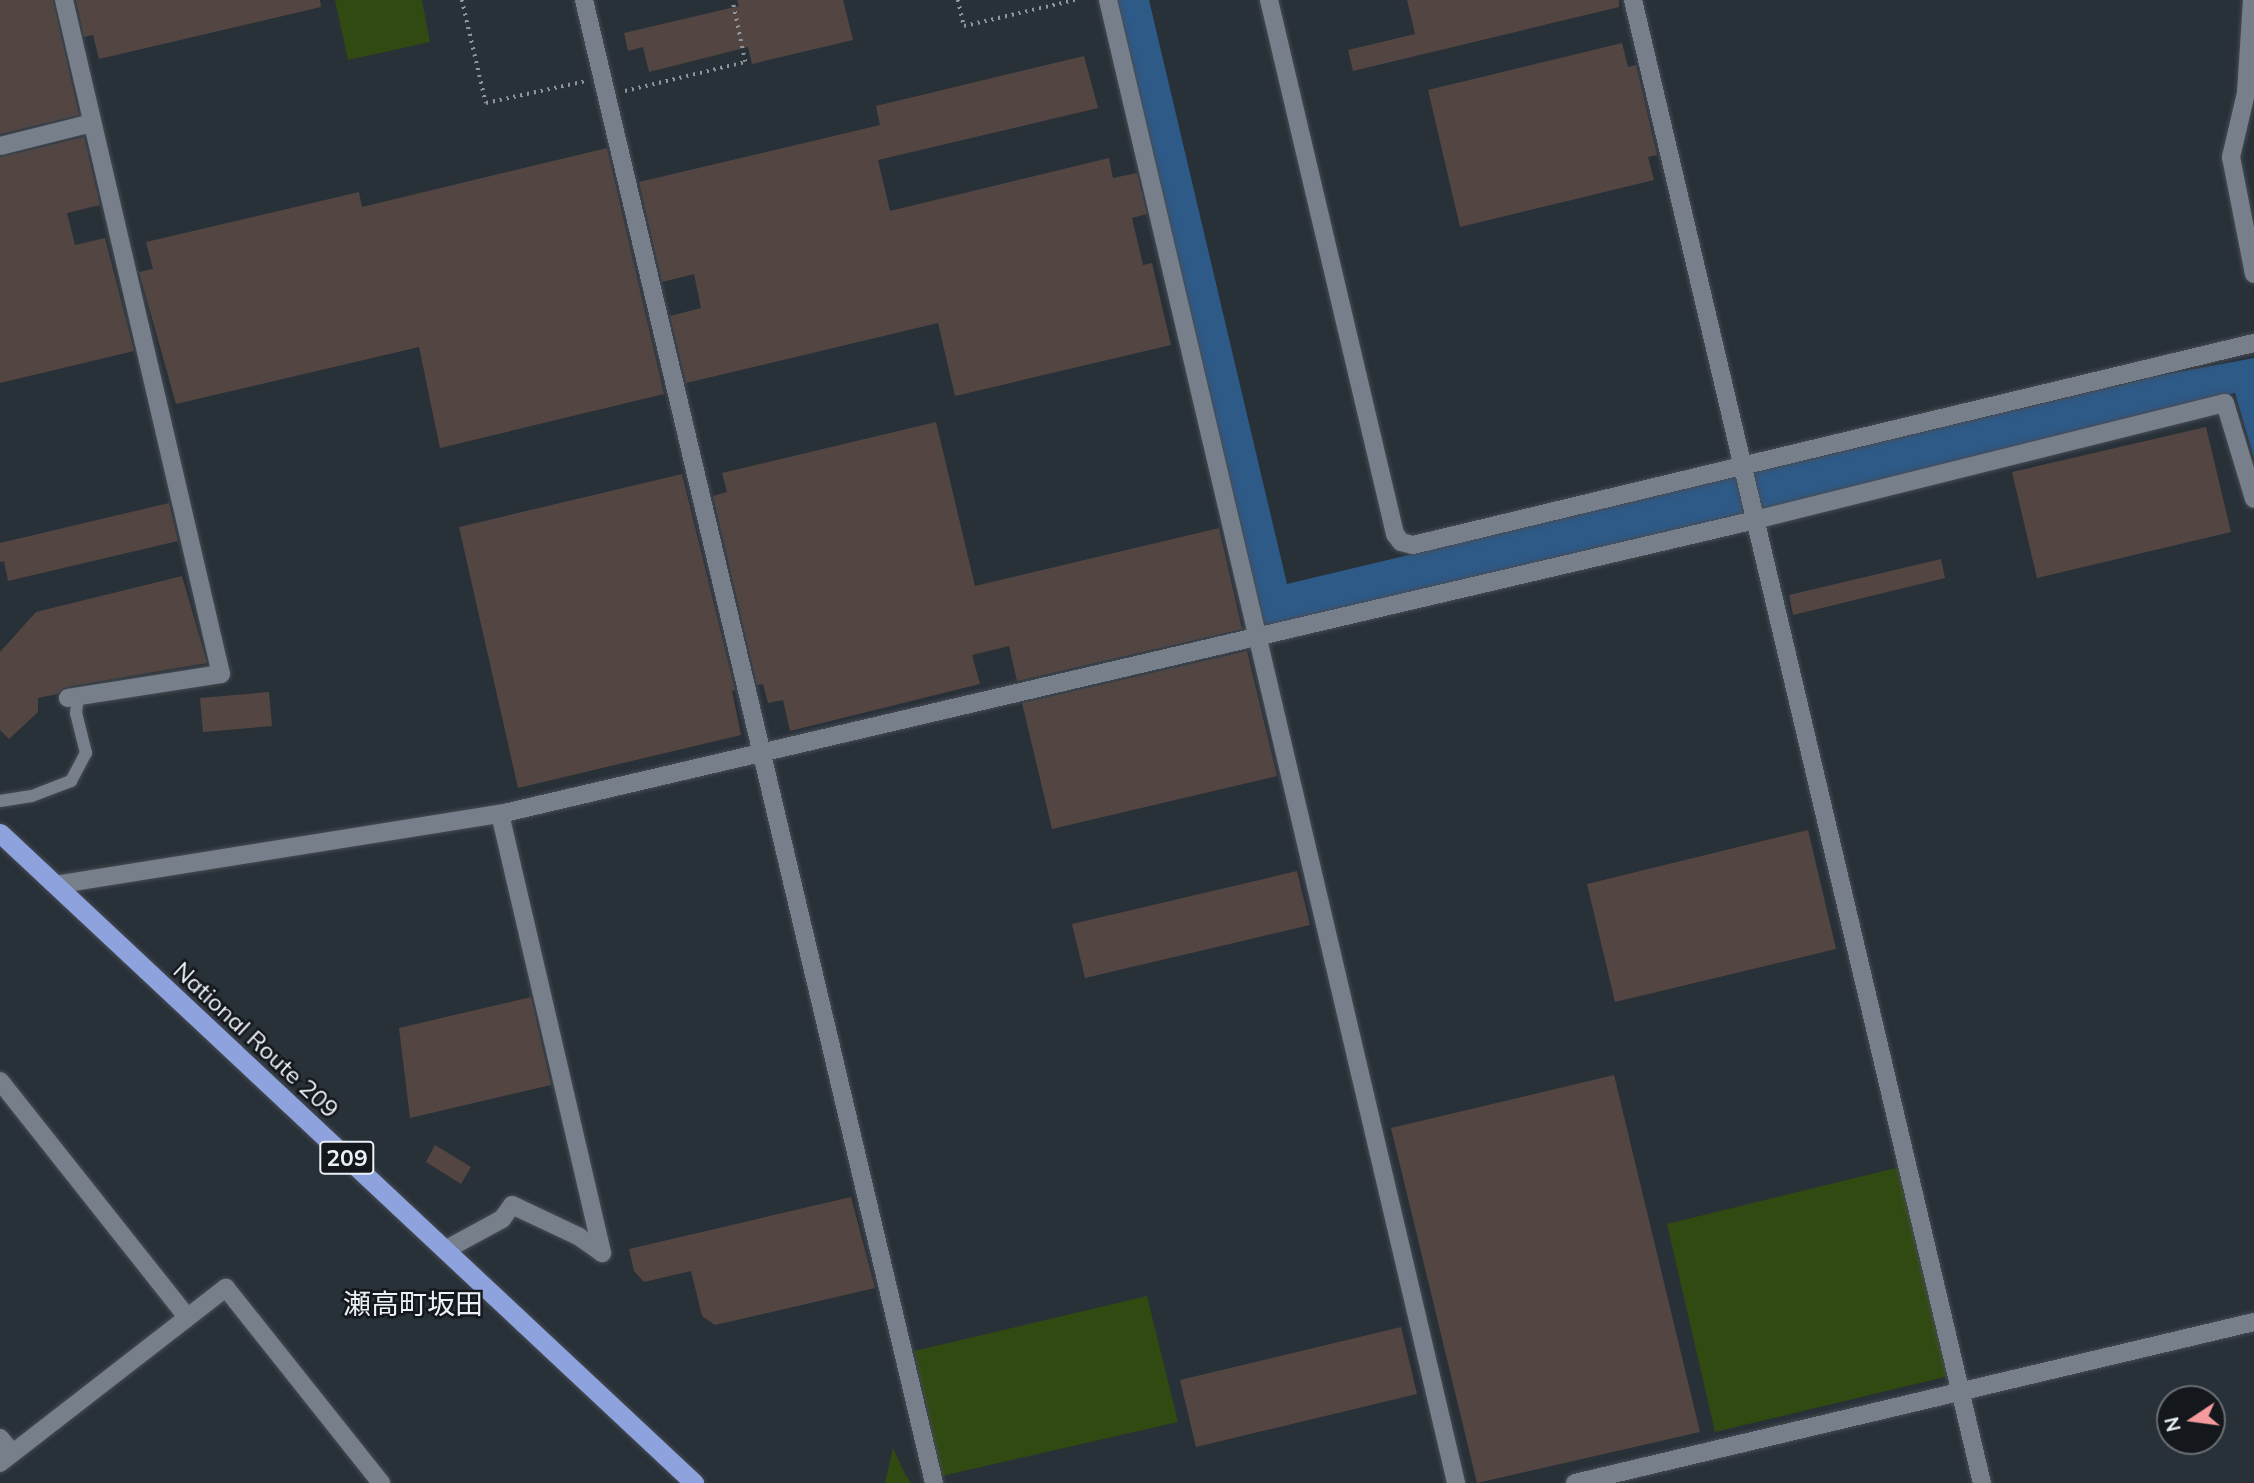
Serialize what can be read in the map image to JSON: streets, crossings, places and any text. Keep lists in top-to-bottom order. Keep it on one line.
{"streets":{"highway":["National Route 209","209"]},"districts":["瀬高町坂田"],"north":"left"}
